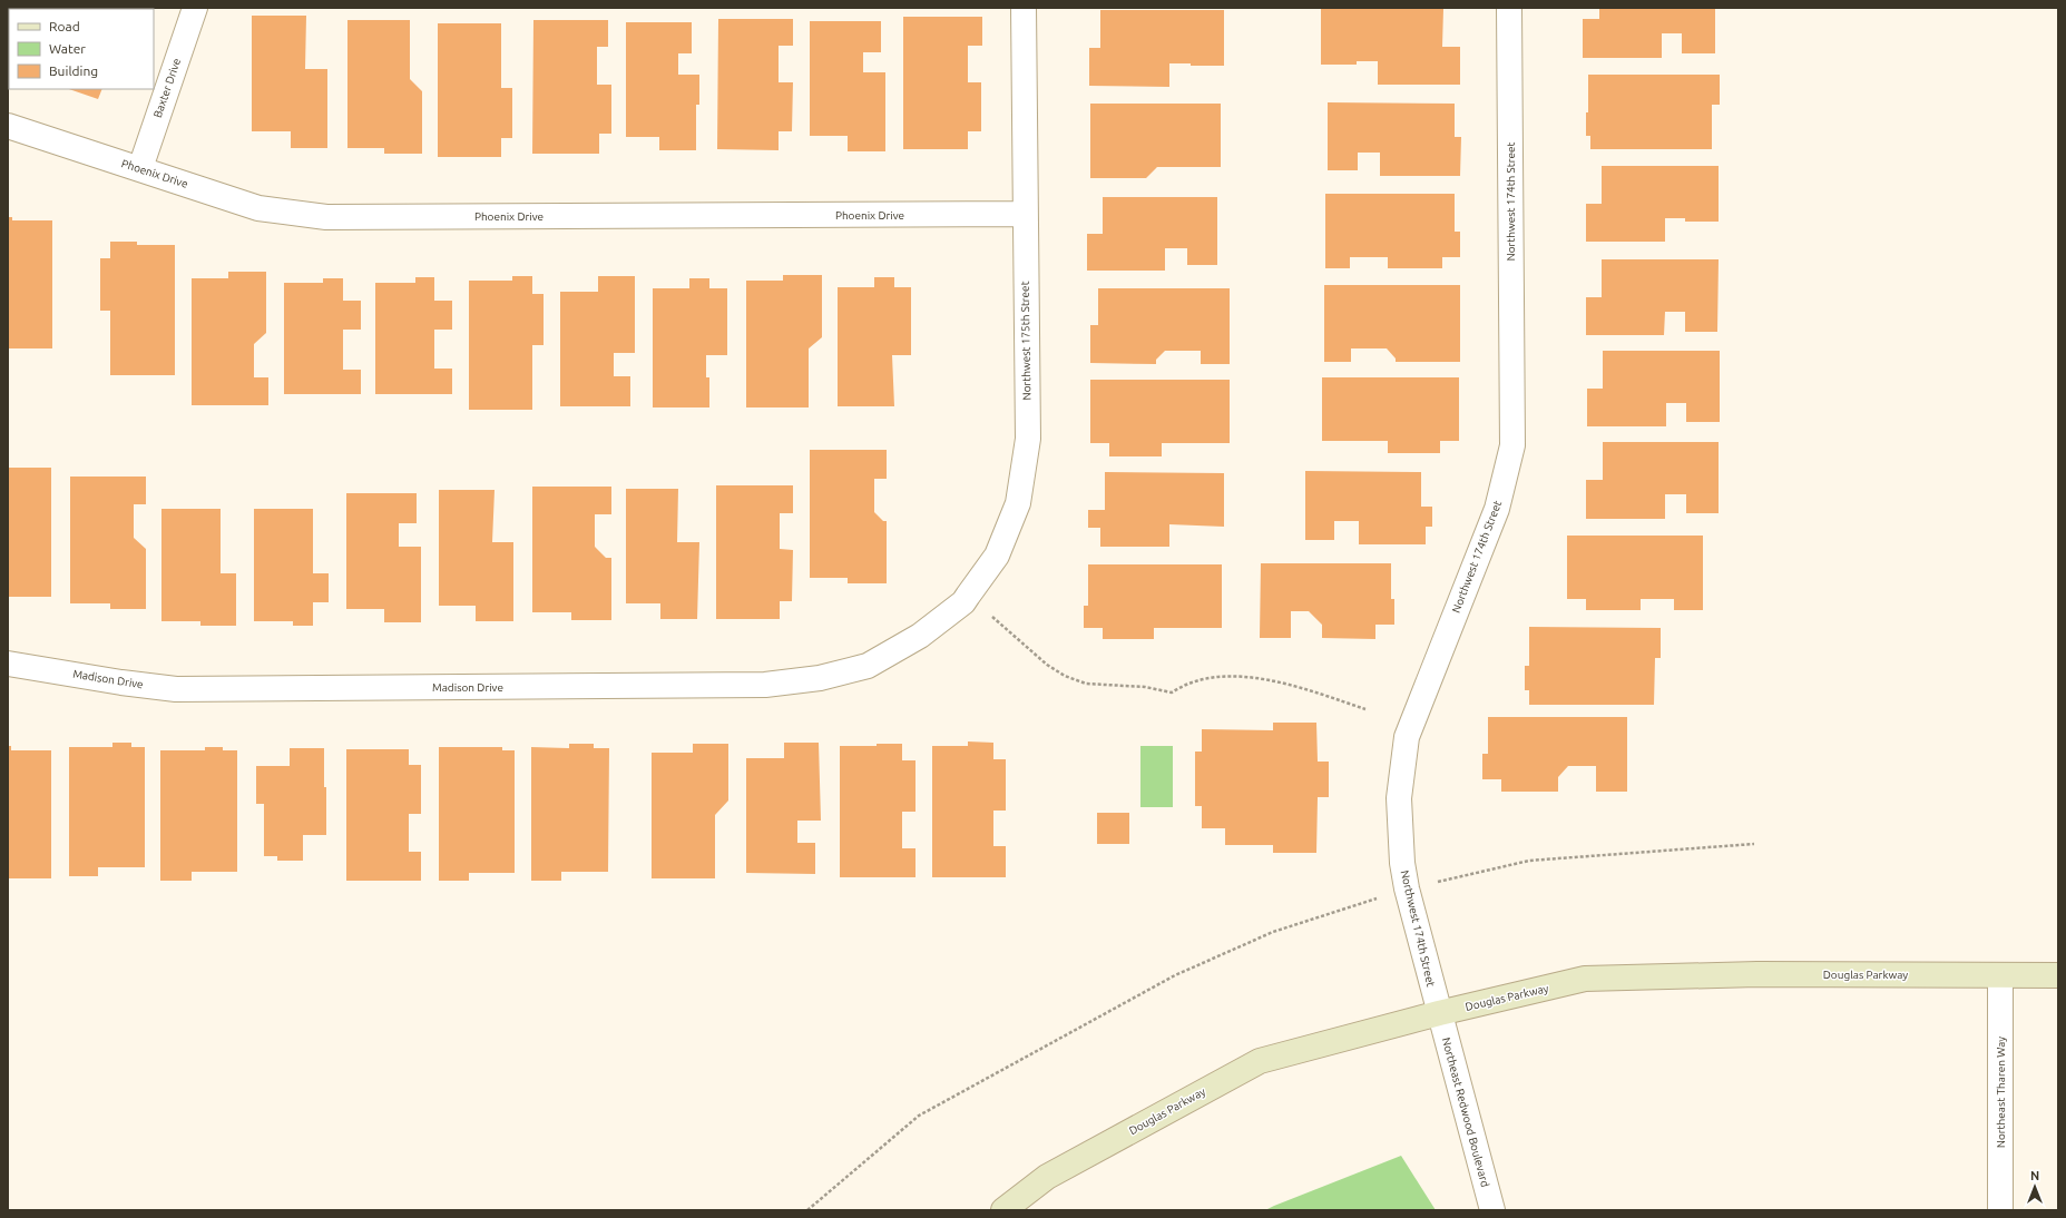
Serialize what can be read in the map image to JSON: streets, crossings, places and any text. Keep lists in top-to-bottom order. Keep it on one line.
{"streets":{"street":["Baxter Drive","Phoenix Drive","Northwest 174th Street","Northwest 175th Street","Madison Drive","Douglas Parkway","Northeast Tharen Way","Northeast Redwood Boulevard"]},"crossings":[["Baxter Drive","Phoenix Drive"],["Phoenix Drive","Northwest 175th Street"],["Northwest 174th Street","Douglas Parkway"],["Northwest 174th Street","Northeast Redwood Boulevard"],["Northwest 175th Street","Madison Drive"],["Douglas Parkway","Northeast Tharen Way"],["Douglas Parkway","Northeast Redwood Boulevard"]],"legend":["Road","Water","Building"],"north":"top"}
